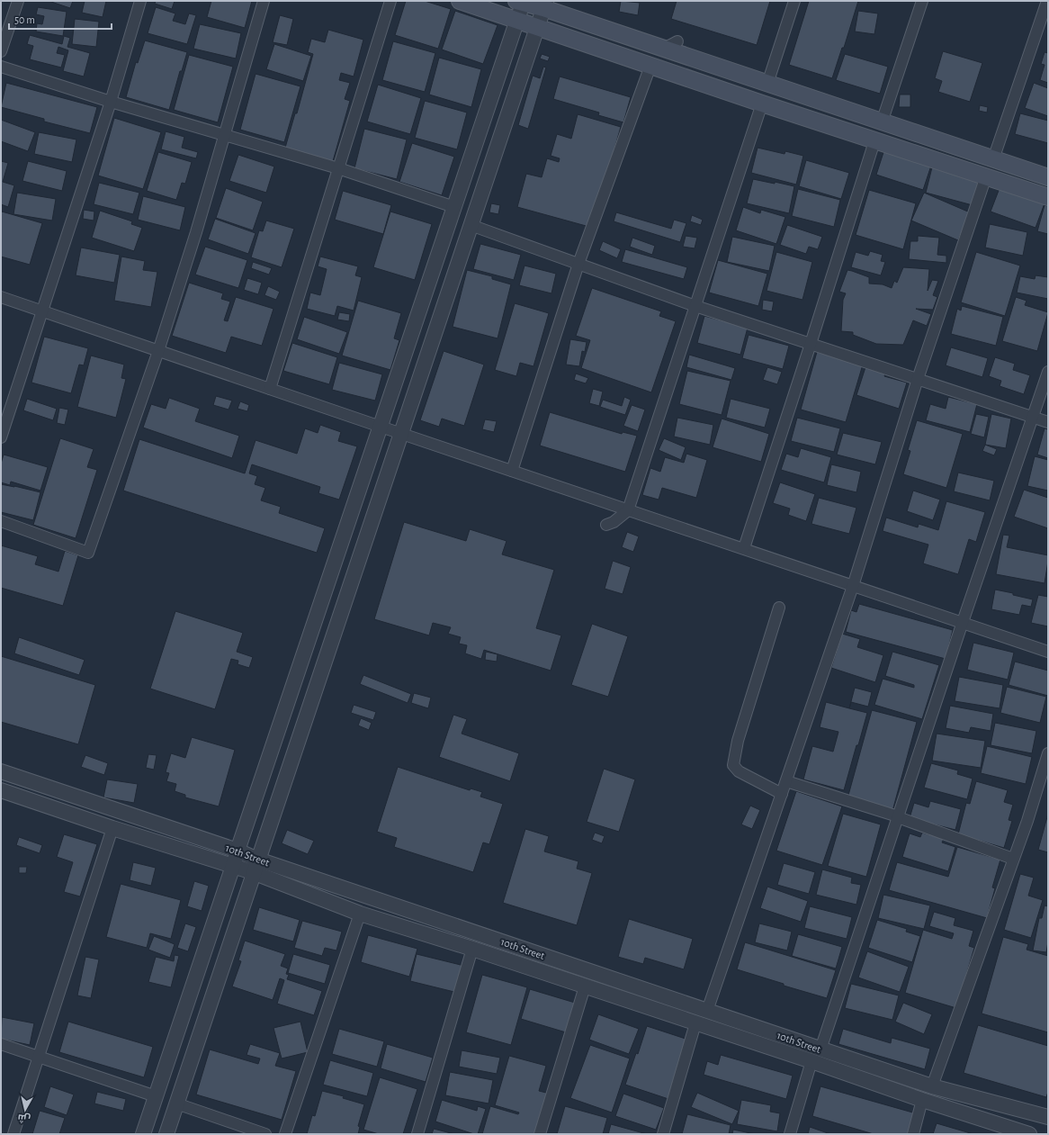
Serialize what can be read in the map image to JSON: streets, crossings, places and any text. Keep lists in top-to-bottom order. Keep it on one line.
{"streets":{"street":["10th Street"]},"scale_bar":"50 m","north":"bottom"}
